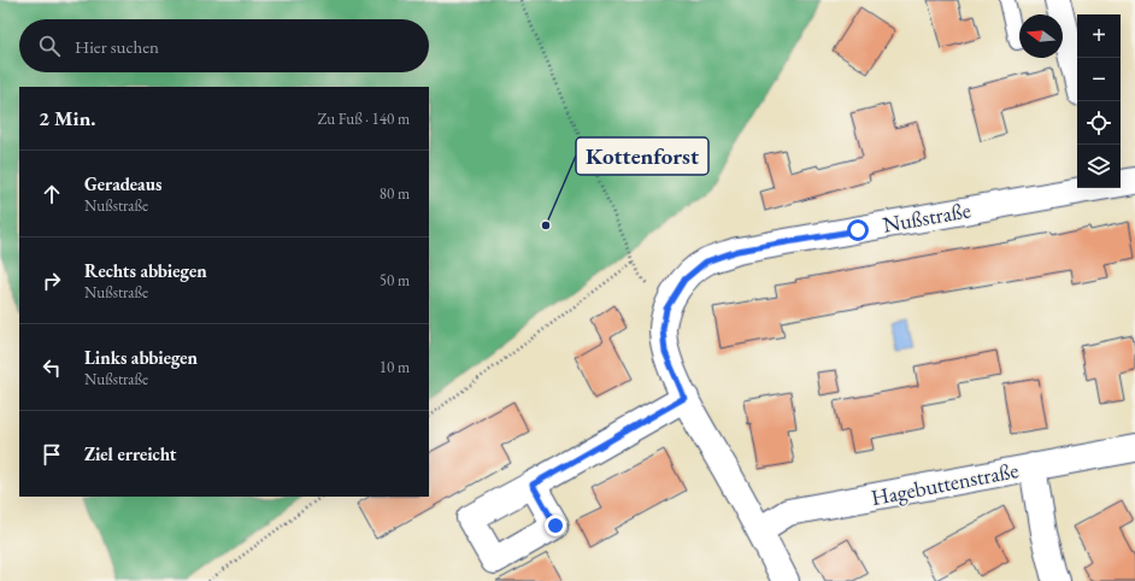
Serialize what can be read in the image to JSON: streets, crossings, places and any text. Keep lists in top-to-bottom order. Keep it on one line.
{"streets":{"street":["Nußstraße","Hagebuttenstraße"]},"crossings":[["Nußstraße","Hagebuttenstraße"]],"places":["Kottenforst"],"north":"left","page":{"map_buttons":["+","−"],"search":"Hier suchen","heading":["2 Min.","Zu Fuß · 140 m"],"list":[["Geradeaus","Nußstraße","80 m"],["Rechts abbiegen","Nußstraße","50 m"],["Links abbiegen","Nußstraße","10 m"],"Ziel erreicht"]}}
